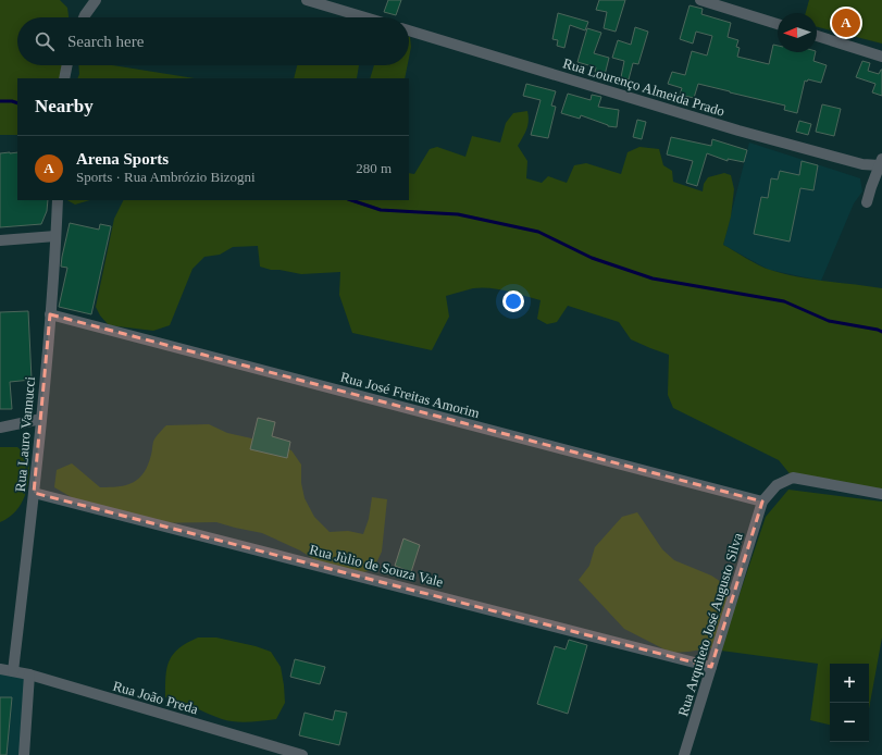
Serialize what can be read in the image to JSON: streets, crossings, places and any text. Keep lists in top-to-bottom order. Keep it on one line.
{"streets":{"street":["Rua Lourenço Almeida Prado","Rua José Freitas Amorim","Rua Lauro Vannucci","Rua Jùlio de Souza Vale","Rua Arquiteto José Augusto Silva","Rua João Preda"]},"crossings":[["Rua José Freitas Amorim","Rua Lauro Vannucci"],["Rua José Freitas Amorim","Rua Arquiteto José Augusto Silva"],["Rua Lauro Vannucci","Rua Jùlio de Souza Vale"],["Rua Lauro Vannucci","Rua João Preda"],["Rua Jùlio de Souza Vale","Rua Arquiteto José Augusto Silva"]],"north":"left","page":{"pins":"A","search":"Search here","heading":"Nearby","list":[{"mark":"A","name":"Arena Sports","note":"Sports · Rua Ambrózio Bizogni","value":"280 m"}],"map_buttons":["+","−"]}}
